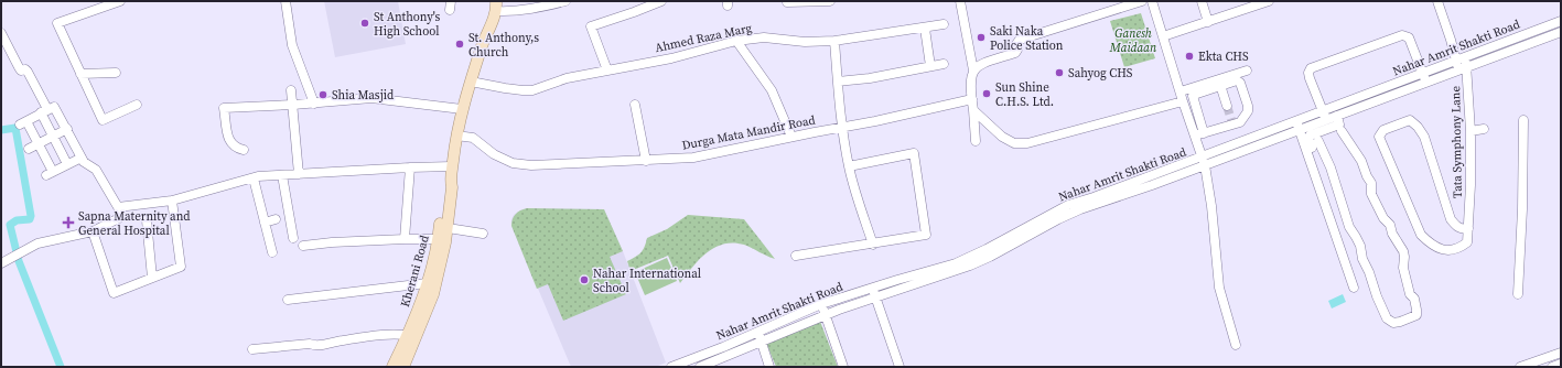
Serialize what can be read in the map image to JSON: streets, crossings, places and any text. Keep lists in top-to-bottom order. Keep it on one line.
{"streets":{"main road":["Kherani Road"],"street":["Ahmed Raza Marg","Nahar Amrit Shakti Road","Durga Mata Mandir Road","Tata Symphony Lane"]},"crossings":[["Ahmed Raza Marg","Kherani Road"],["Nahar Amrit Shakti Road","Tata Symphony Lane"],["Durga Mata Mandir Road","Kherani Road"]],"parks":["Ganesh Maidaan"],"places":{"other":["St Anthony's High School","Saki Naka Police Station","St. Anthony,s Church","Ekta CHS","Sahyog CHS","Sun Shine C.H.S. Ltd.","Shia Masjid","Nahar International School"],"health":["Sapna Maternity and General Hospital"]}}
